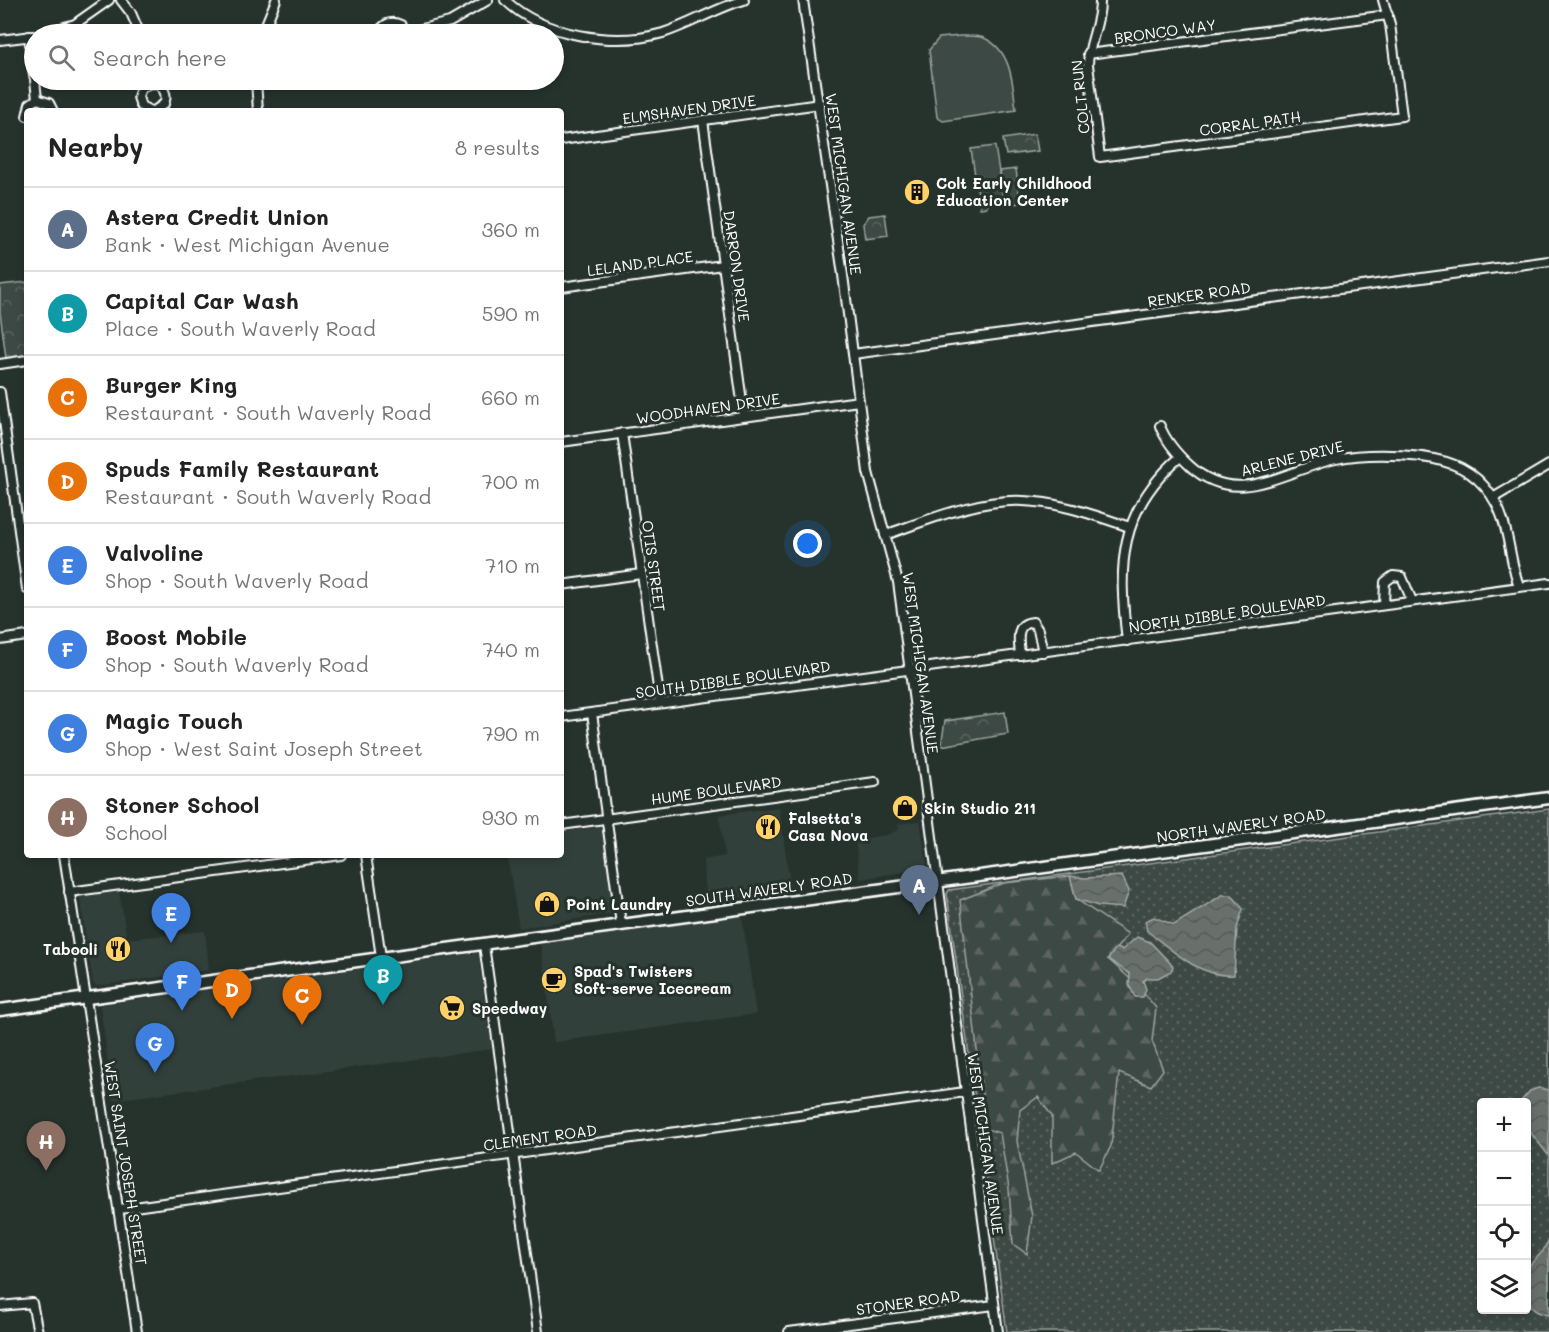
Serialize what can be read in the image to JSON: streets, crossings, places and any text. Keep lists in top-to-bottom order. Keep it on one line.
{"streets":{"main road":["NORTH WAVERLY ROAD","SOUTH WAVERLY ROAD"],"street":["BRONCO WAY","COLT RUN","ELMSHAVEN DRIVE","CORRAL PATH","WEST MICHIGAN AVENUE","LELAND PLACE","DARRON DRIVE","RENKER ROAD","WOODHAVEN DRIVE","ARLENE DRIVE","OTIS STREET","NORTH DIBBLE BOULEVARD","SOUTH DIBBLE BOULEVARD","HUME BOULEVARD","CLEMENT ROAD","WEST SAINT JOSEPH STREET","STONER ROAD"]},"crossings":[["BRONCO WAY","COLT RUN"],["BRONCO WAY","CORRAL PATH"],["COLT RUN","CORRAL PATH"],["ELMSHAVEN DRIVE","WEST MICHIGAN AVENUE"],["ELMSHAVEN DRIVE","DARRON DRIVE"],["WEST MICHIGAN AVENUE","RENKER ROAD"],["WEST MICHIGAN AVENUE","WOODHAVEN DRIVE"],["WEST MICHIGAN AVENUE","NORTH DIBBLE BOULEVARD"],["WEST MICHIGAN AVENUE","SOUTH DIBBLE BOULEVARD"],["WEST MICHIGAN AVENUE","NORTH WAVERLY ROAD"],["WEST MICHIGAN AVENUE","SOUTH WAVERLY ROAD"],["WEST MICHIGAN AVENUE","CLEMENT ROAD"],["WEST MICHIGAN AVENUE","STONER ROAD"],["LELAND PLACE","DARRON DRIVE"],["DARRON DRIVE","WOODHAVEN DRIVE"],["WOODHAVEN DRIVE","OTIS STREET"],["ARLENE DRIVE","NORTH DIBBLE BOULEVARD"],["OTIS STREET","SOUTH DIBBLE BOULEVARD"],["NORTH DIBBLE BOULEVARD","SOUTH DIBBLE BOULEVARD"],["NORTH WAVERLY ROAD","SOUTH WAVERLY ROAD"],["SOUTH WAVERLY ROAD","WEST SAINT JOSEPH STREET"],["CLEMENT ROAD","WEST SAINT JOSEPH STREET"]],"places":{"building":["Colt Early Childhood Education Center"],"shop":["Skin Studio 211","Point Laundry"],"restaurant":["Falsetta's Casa Nova","Tabooli"],"cafe":["Spad's Twisters Soft-serve Icecream"],"supermarket":["Speedway"]},"page":{"search":"Search here","heading":["Nearby","8 results"],"list":[{"mark":"A","name":"Astera Credit Union","note":"Bank · West Michigan Avenue","value":"360 m"},{"mark":"B","name":"Capital Car Wash","note":"Place · South Waverly Road","value":"590 m"},{"mark":"C","name":"Burger King","note":"Restaurant · South Waverly Road","value":"660 m"},{"mark":"D","name":"Spuds Family Restaurant","note":"Restaurant · South Waverly Road","value":"700 m"},{"mark":"E","name":"Valvoline","note":"Shop · South Waverly Road","value":"710 m"},{"mark":"F","name":"Boost Mobile","note":"Shop · South Waverly Road","value":"740 m"},{"mark":"G","name":"Magic Touch","note":"Shop · West Saint Joseph Street","value":"790 m"},{"mark":"H","name":"Stoner School","note":"School","value":"930 m"}],"pins":["A","E","B","F","D","C","G","H"],"map_buttons":["+","−"]}}
